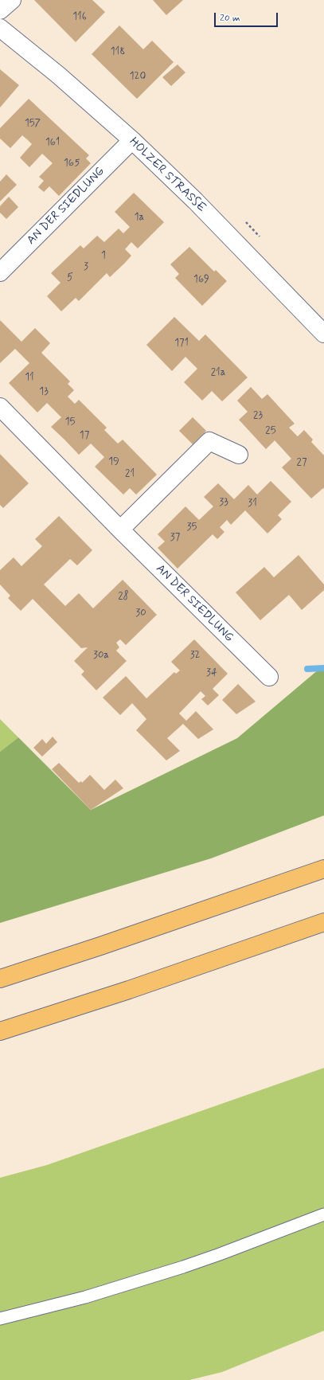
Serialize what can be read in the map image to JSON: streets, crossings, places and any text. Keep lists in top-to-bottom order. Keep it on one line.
{"streets":{"street":["HOLZER STRASSE","AN DER SIEDLUNG"]},"crossings":[["HOLZER STRASSE","AN DER SIEDLUNG"]],"house_numbers":["116","118","120","157","161","165","1a","1","3","5","169","171","21a","11","13","23","15","25","17","19","27","21","33","31","35","37","28","30","30a","32","34"],"scale_bar":"20 m"}
